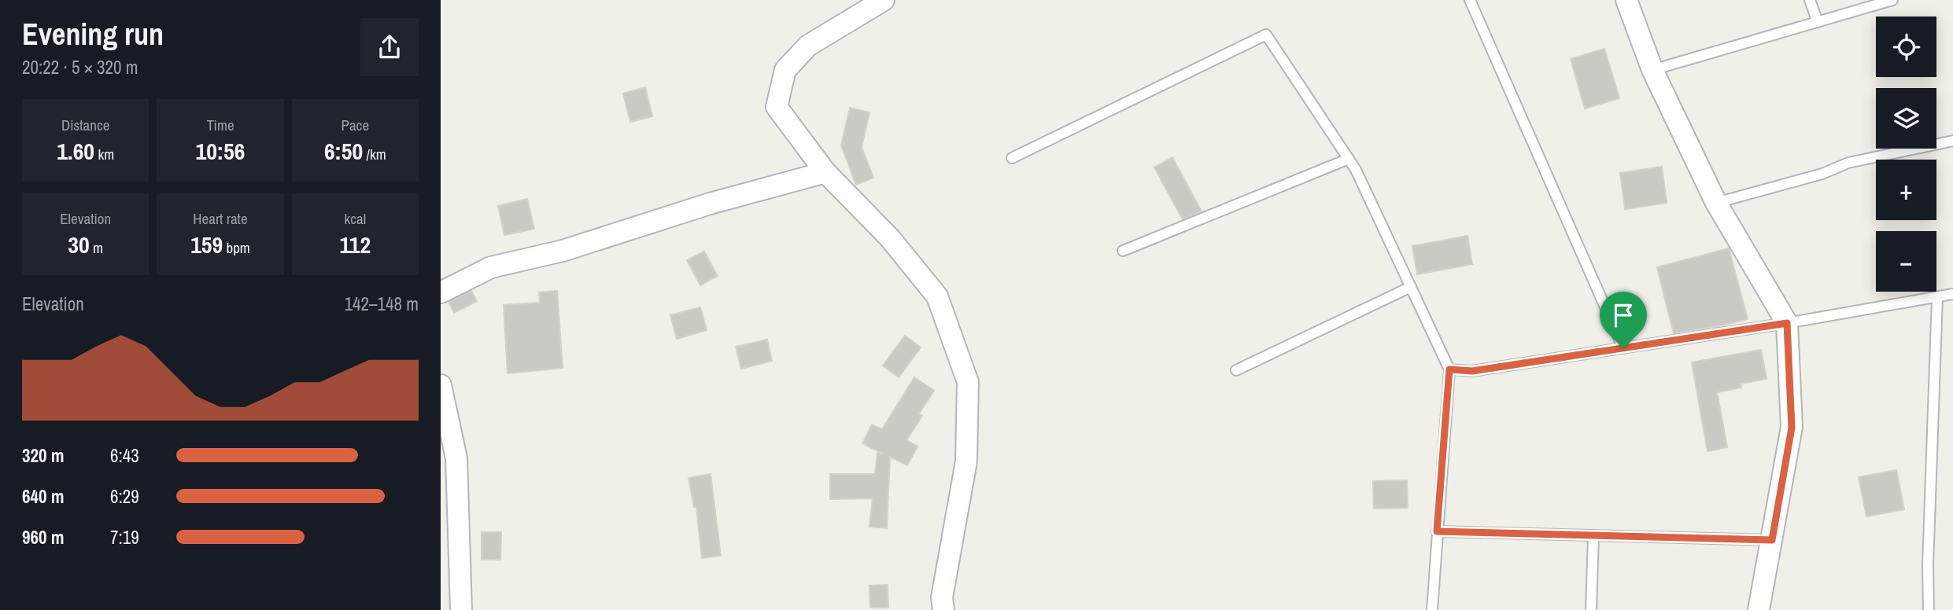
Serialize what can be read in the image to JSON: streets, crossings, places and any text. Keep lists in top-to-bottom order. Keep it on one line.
{"page":{"heading":["Evening run","20:22 · 5 × 320 m"],"map_buttons":["+","−"],"stats":[["Distance","1.60 km"],["Time","10:56"],["Pace","6:50 /km"],["Elevation","30 m"],["Heart rate","159 bpm"],["kcal","112"]],"chart":["Elevation","142–148 m"],"list":[{"name":"320 m","note":"6:43"},{"name":"640 m","note":"6:29"},{"name":"960 m","note":"7:19"}]}}
